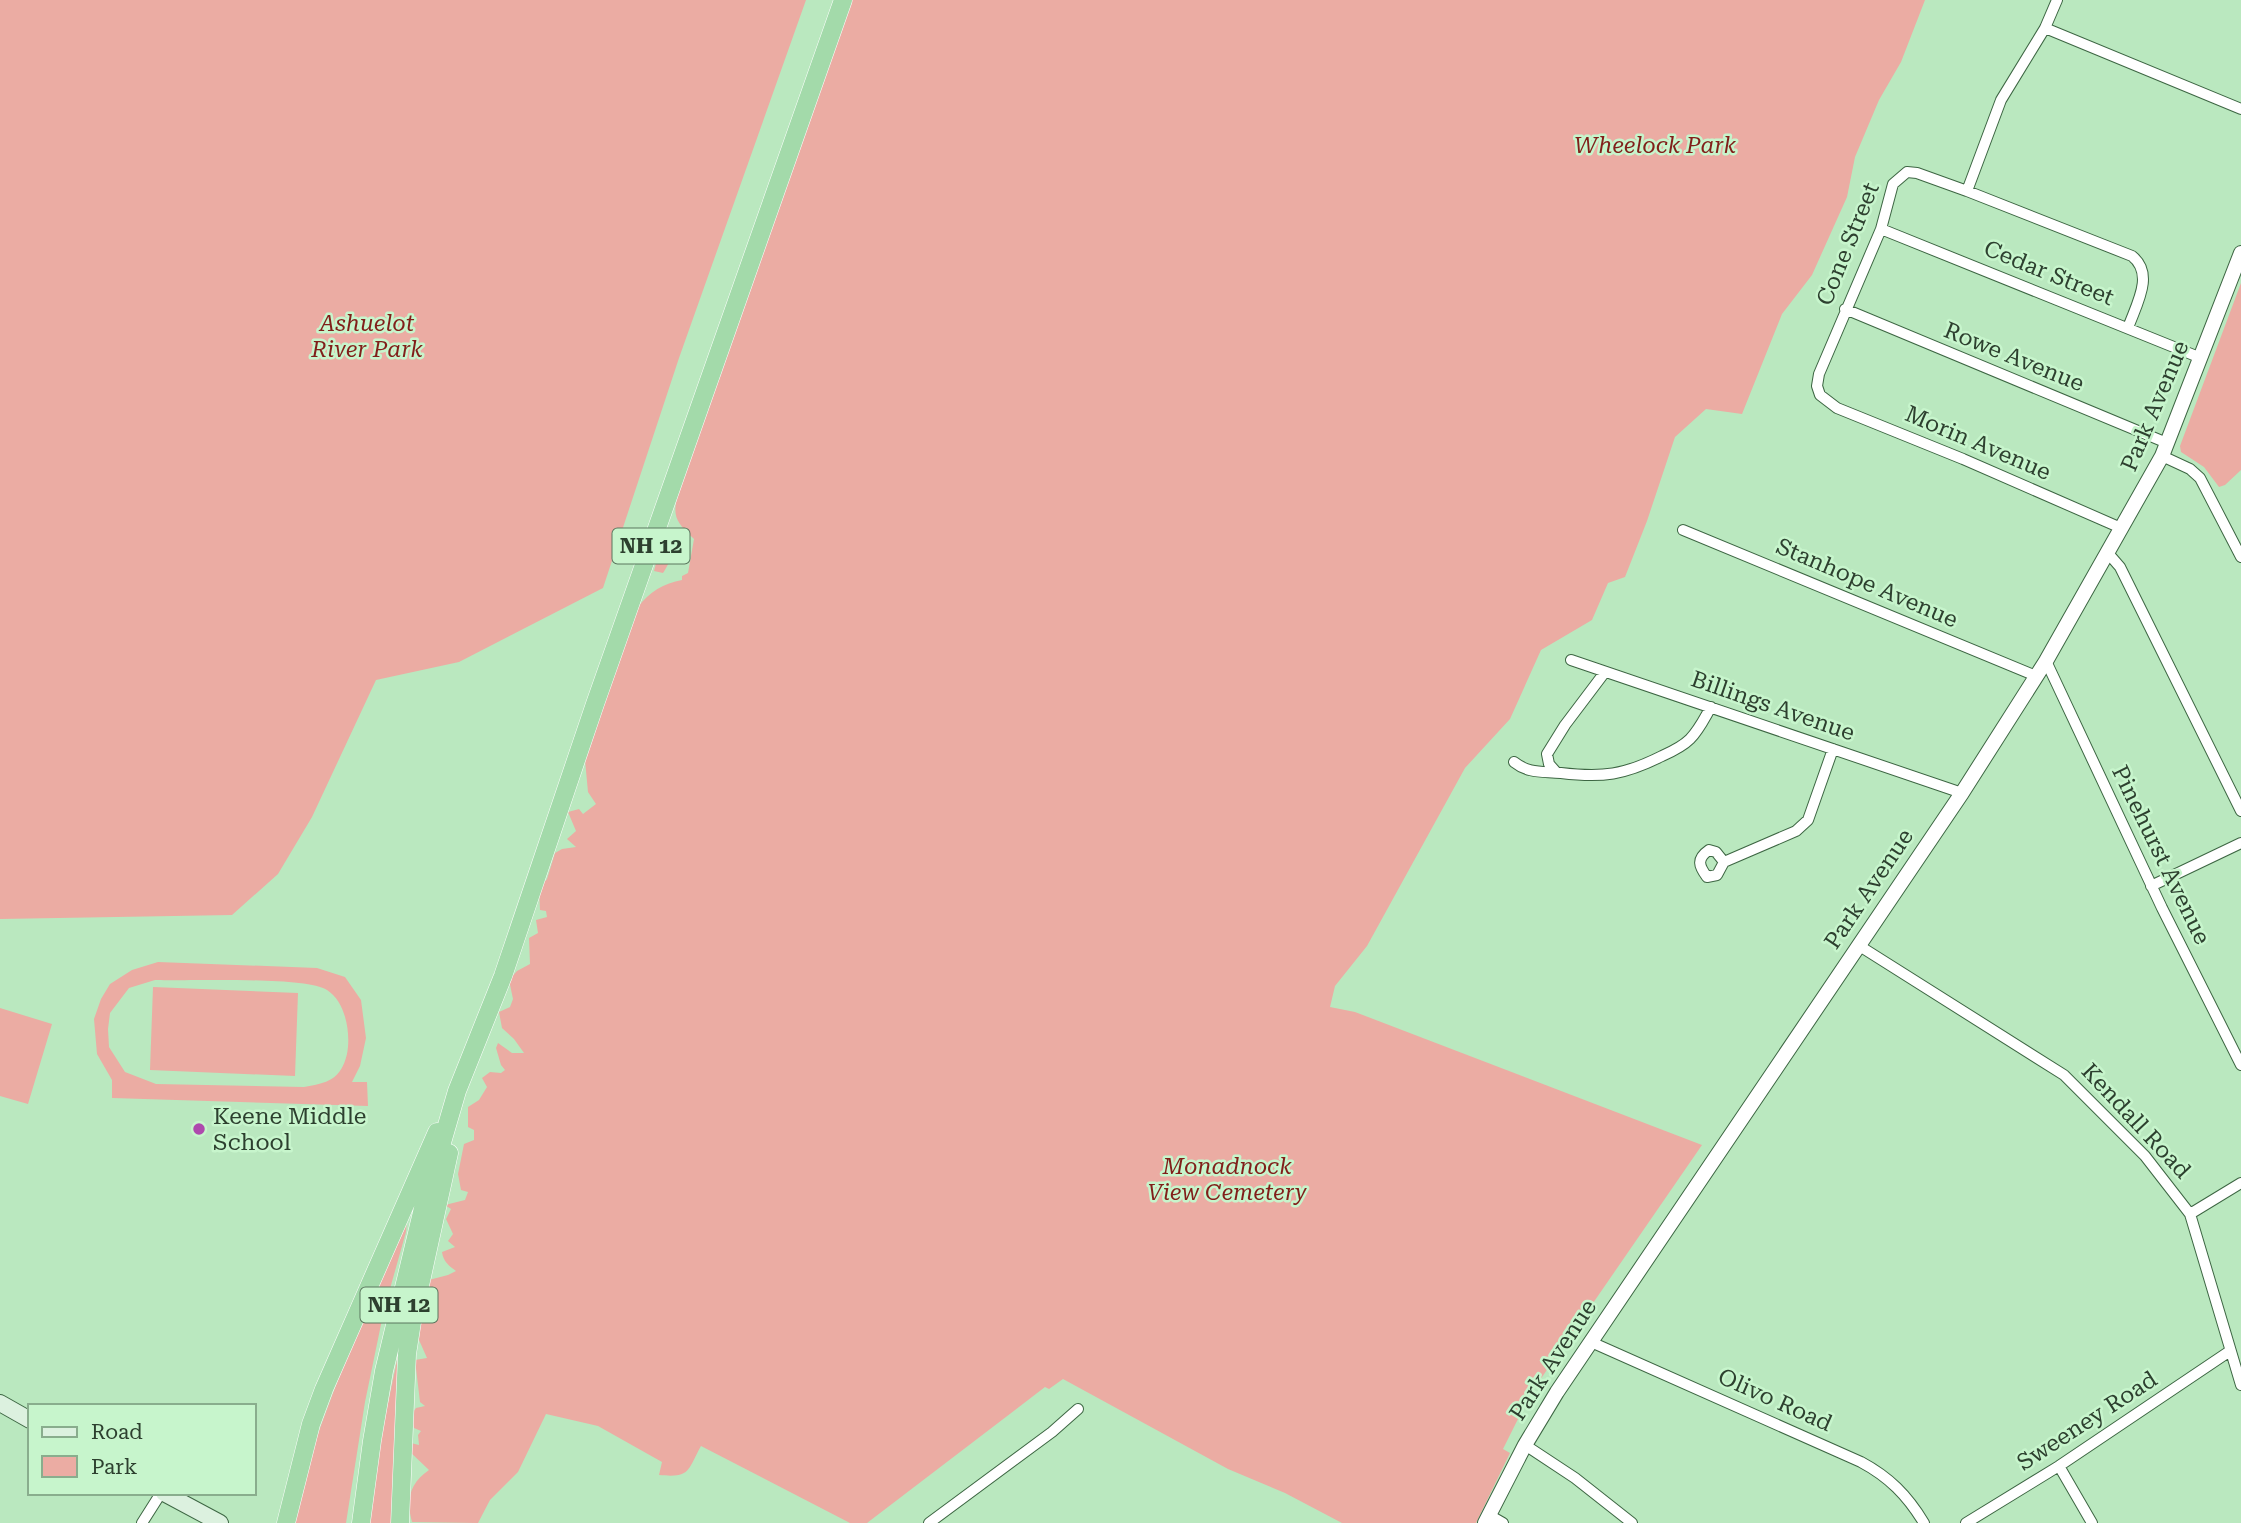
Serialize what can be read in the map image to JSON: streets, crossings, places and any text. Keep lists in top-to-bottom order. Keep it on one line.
{"streets":{"highway":["NH 12"],"street":["Cone Street","Cedar Street","Rowe Avenue","Park Avenue","Morin Avenue","Stanhope Avenue","Billings Avenue","Pinehurst Avenue","Kendall Road","Olivo Road","Sweeney Road"]},"crossings":[["Cone Street","Cedar Street"],["Cone Street","Rowe Avenue"],["Cone Street","Morin Avenue"],["Cedar Street","Park Avenue"],["Rowe Avenue","Park Avenue"],["Park Avenue","Morin Avenue"],["Park Avenue","Stanhope Avenue"],["Park Avenue","Billings Avenue"],["Park Avenue","Pinehurst Avenue"],["Park Avenue","Kendall Road"],["Park Avenue","Olivo Road"],["Kendall Road","Sweeney Road"]],"parks":["Wheelock Park","Ashuelot River Park","Monadnock View Cemetery"],"places":["Keene Middle School"],"legend":["Road","Park"]}
